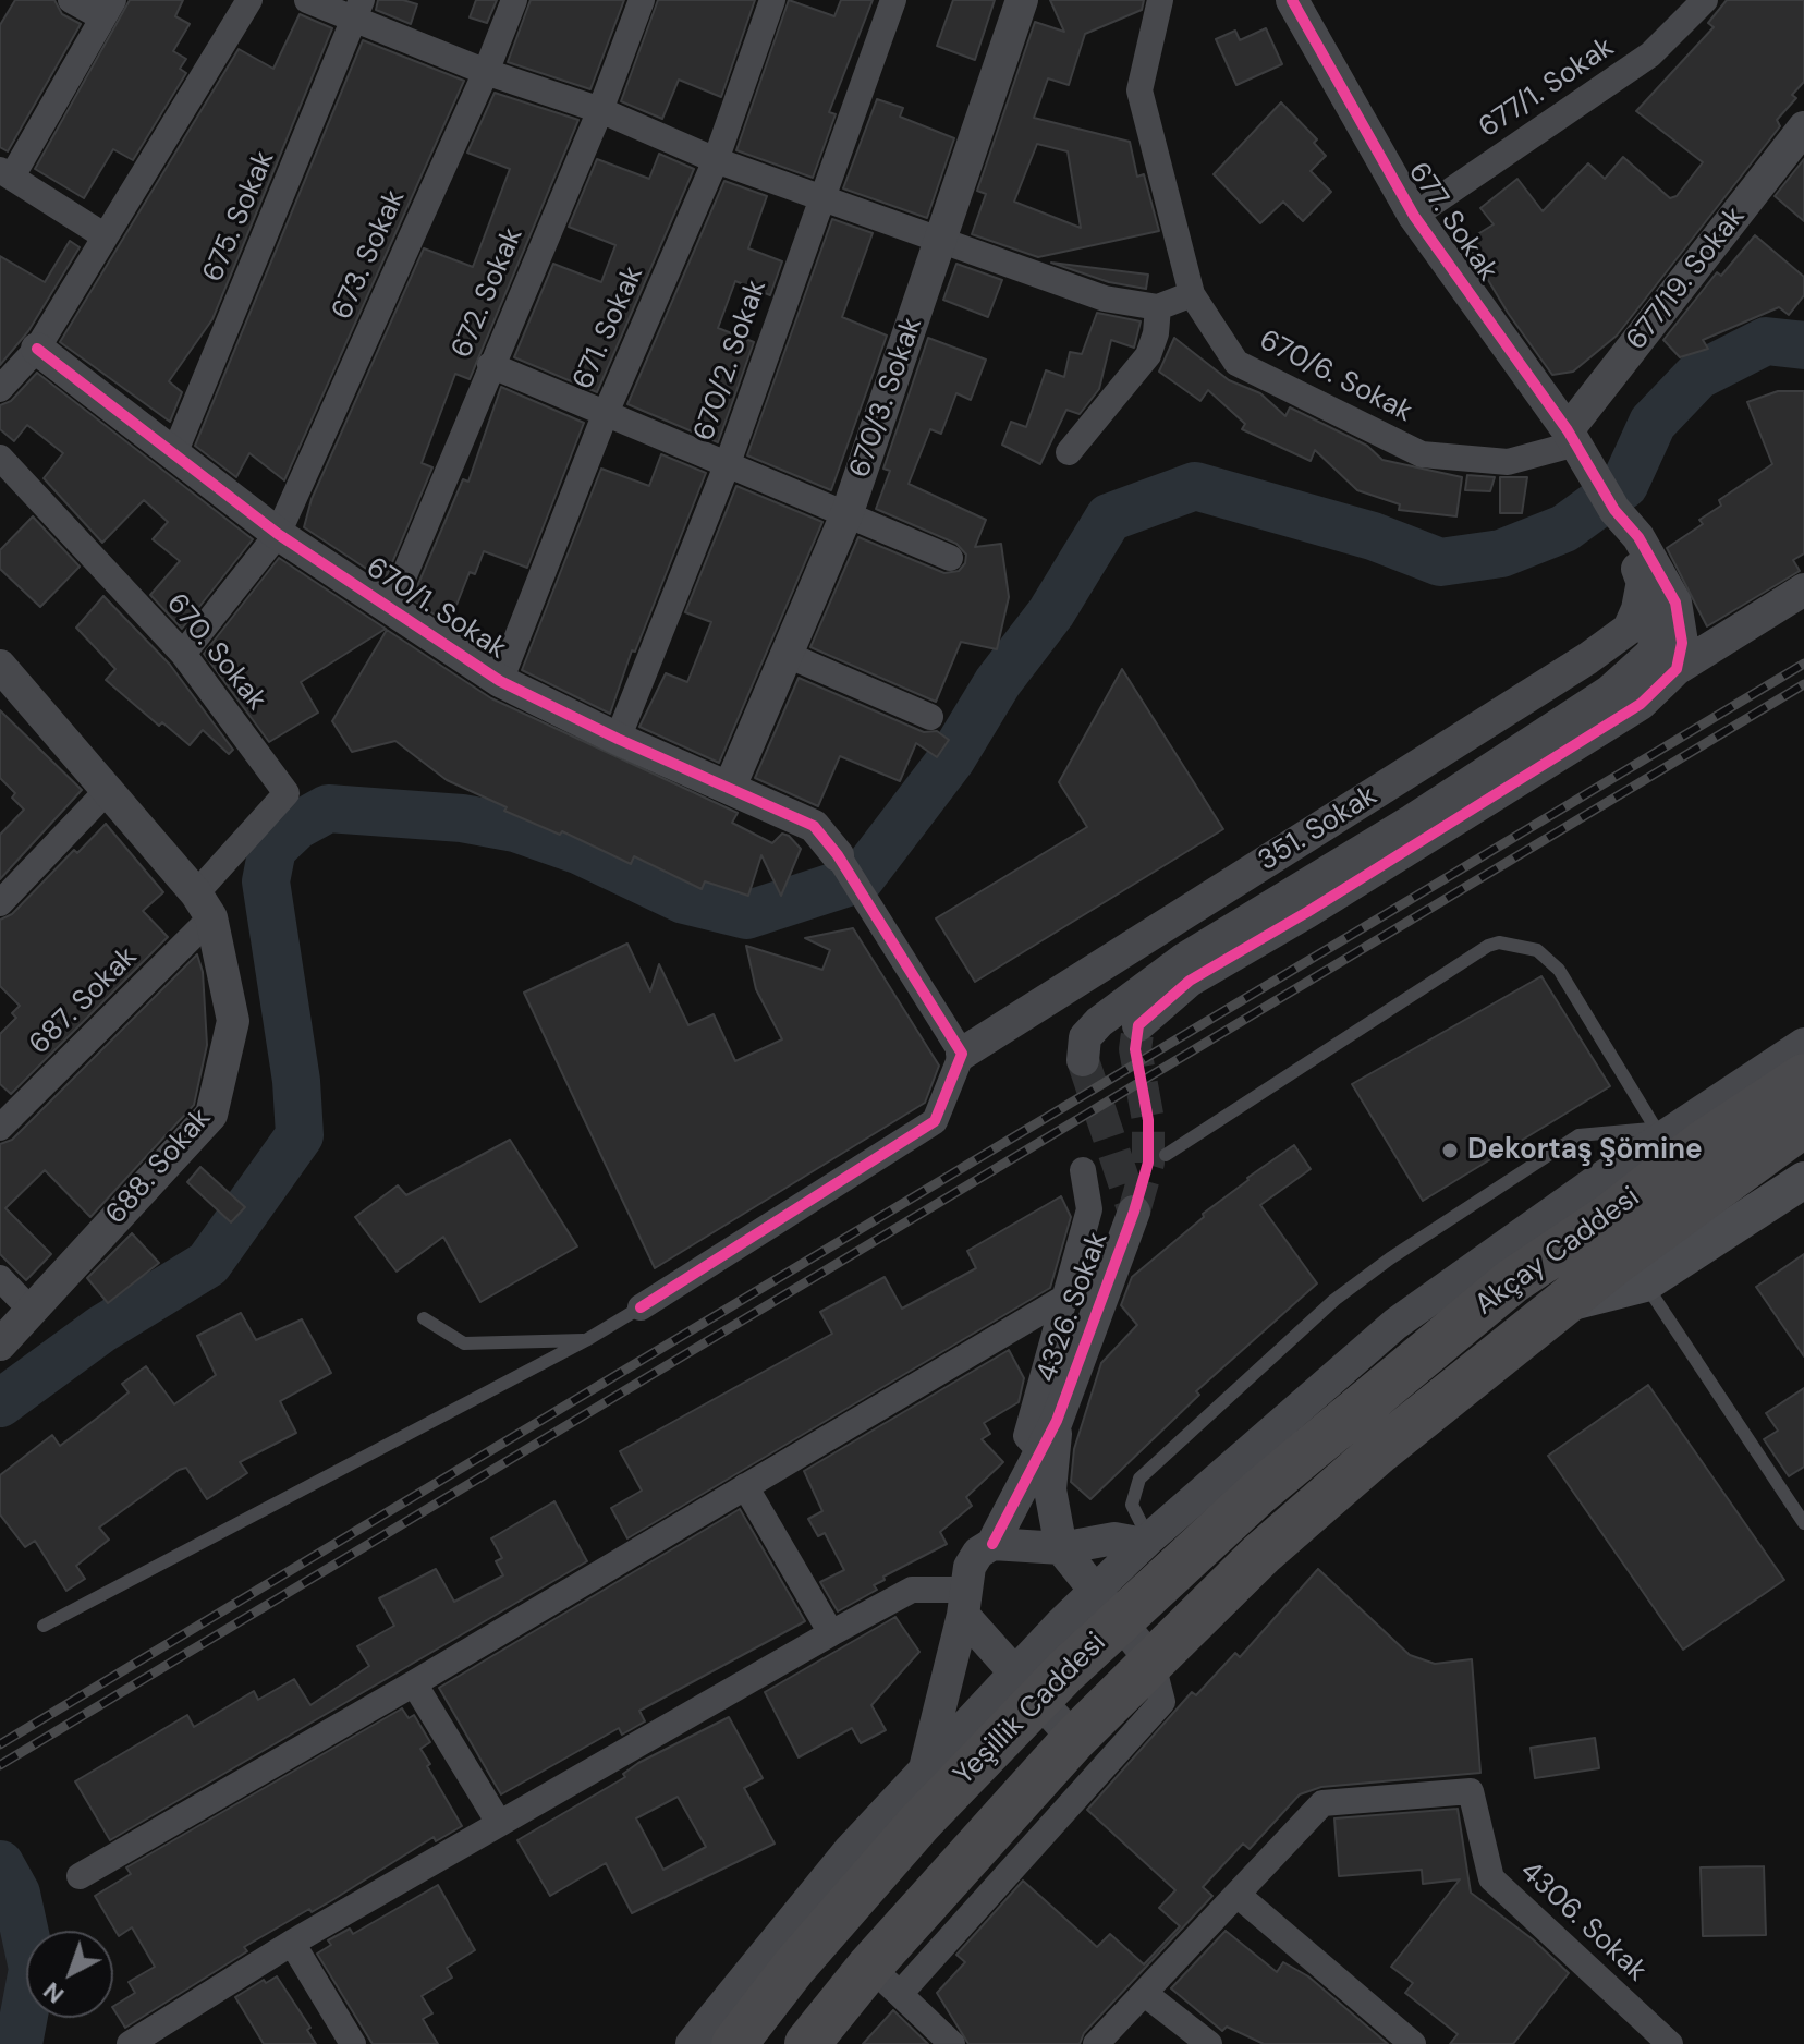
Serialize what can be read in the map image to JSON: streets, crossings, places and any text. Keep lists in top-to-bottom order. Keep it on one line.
{"streets":{"highway":["Akçay Caddesi","Yeşillik Caddesi"],"street":["677/1. Sokak","675. Sokak","677. Sokak","673. Sokak","677/19. Sokak","672. Sokak","671. Sokak","670/2. Sokak","670/6. Sokak","670/3. Sokak","670/1. Sokak","670. Sokak","351. Sokak","687. Sokak","688. Sokak","4326. Sokak","4306. Sokak"]},"crossings":[["677/1. Sokak","677. Sokak"],["675. Sokak","670/1. Sokak"],["677. Sokak","677/19. Sokak"],["677. Sokak","670/6. Sokak"],["677. Sokak","351. Sokak"],["673. Sokak","670/1. Sokak"],["673. Sokak","670. Sokak"],["677/19. Sokak","670/6. Sokak"],["672. Sokak","670/1. Sokak"],["671. Sokak","670/1. Sokak"],["670/2. Sokak","670/1. Sokak"],["670/3. Sokak","670/1. Sokak"],["670. Sokak","687. Sokak"],["670. Sokak","688. Sokak"],["687. Sokak","688. Sokak"],["Akçay Caddesi","Yeşillik Caddesi"]],"places":["Dekortaş Şömine"],"north":"bottom left"}
